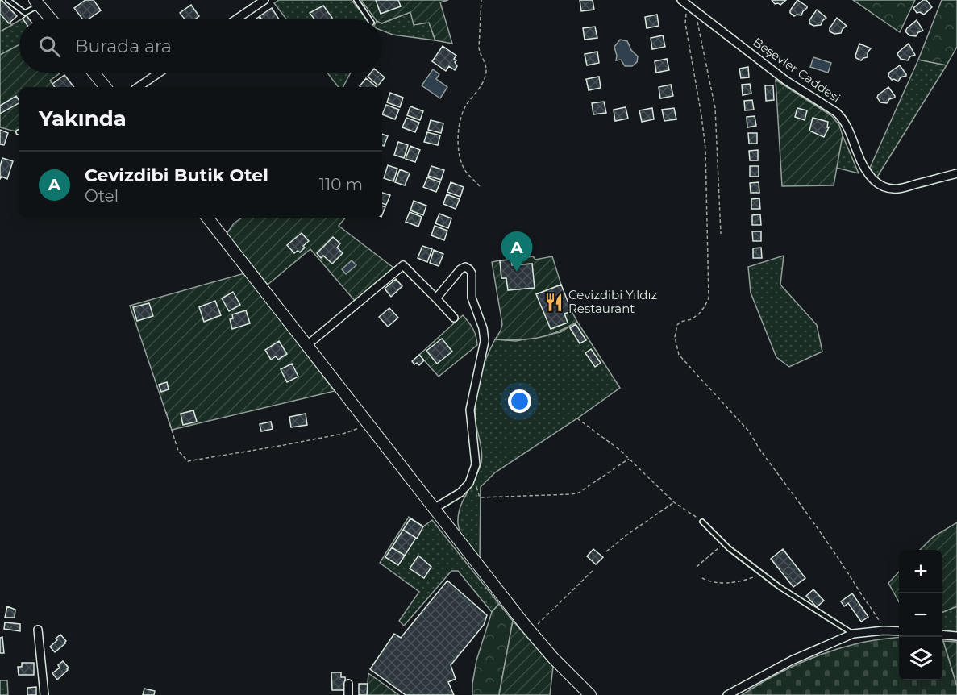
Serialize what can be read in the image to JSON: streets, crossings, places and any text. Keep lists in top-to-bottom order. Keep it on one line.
{"streets":{"street":["Beşevler Caddesi"]},"places":{"restaurant":["Cevizdibi Yıldız Restaurant"]},"page":{"search":"Burada ara","heading":"Yakında","list":[{"mark":"A","name":"Cevizdibi Butik Otel","note":"Otel","value":"110 m"}],"pins":"A","map_buttons":["+","−"]}}
